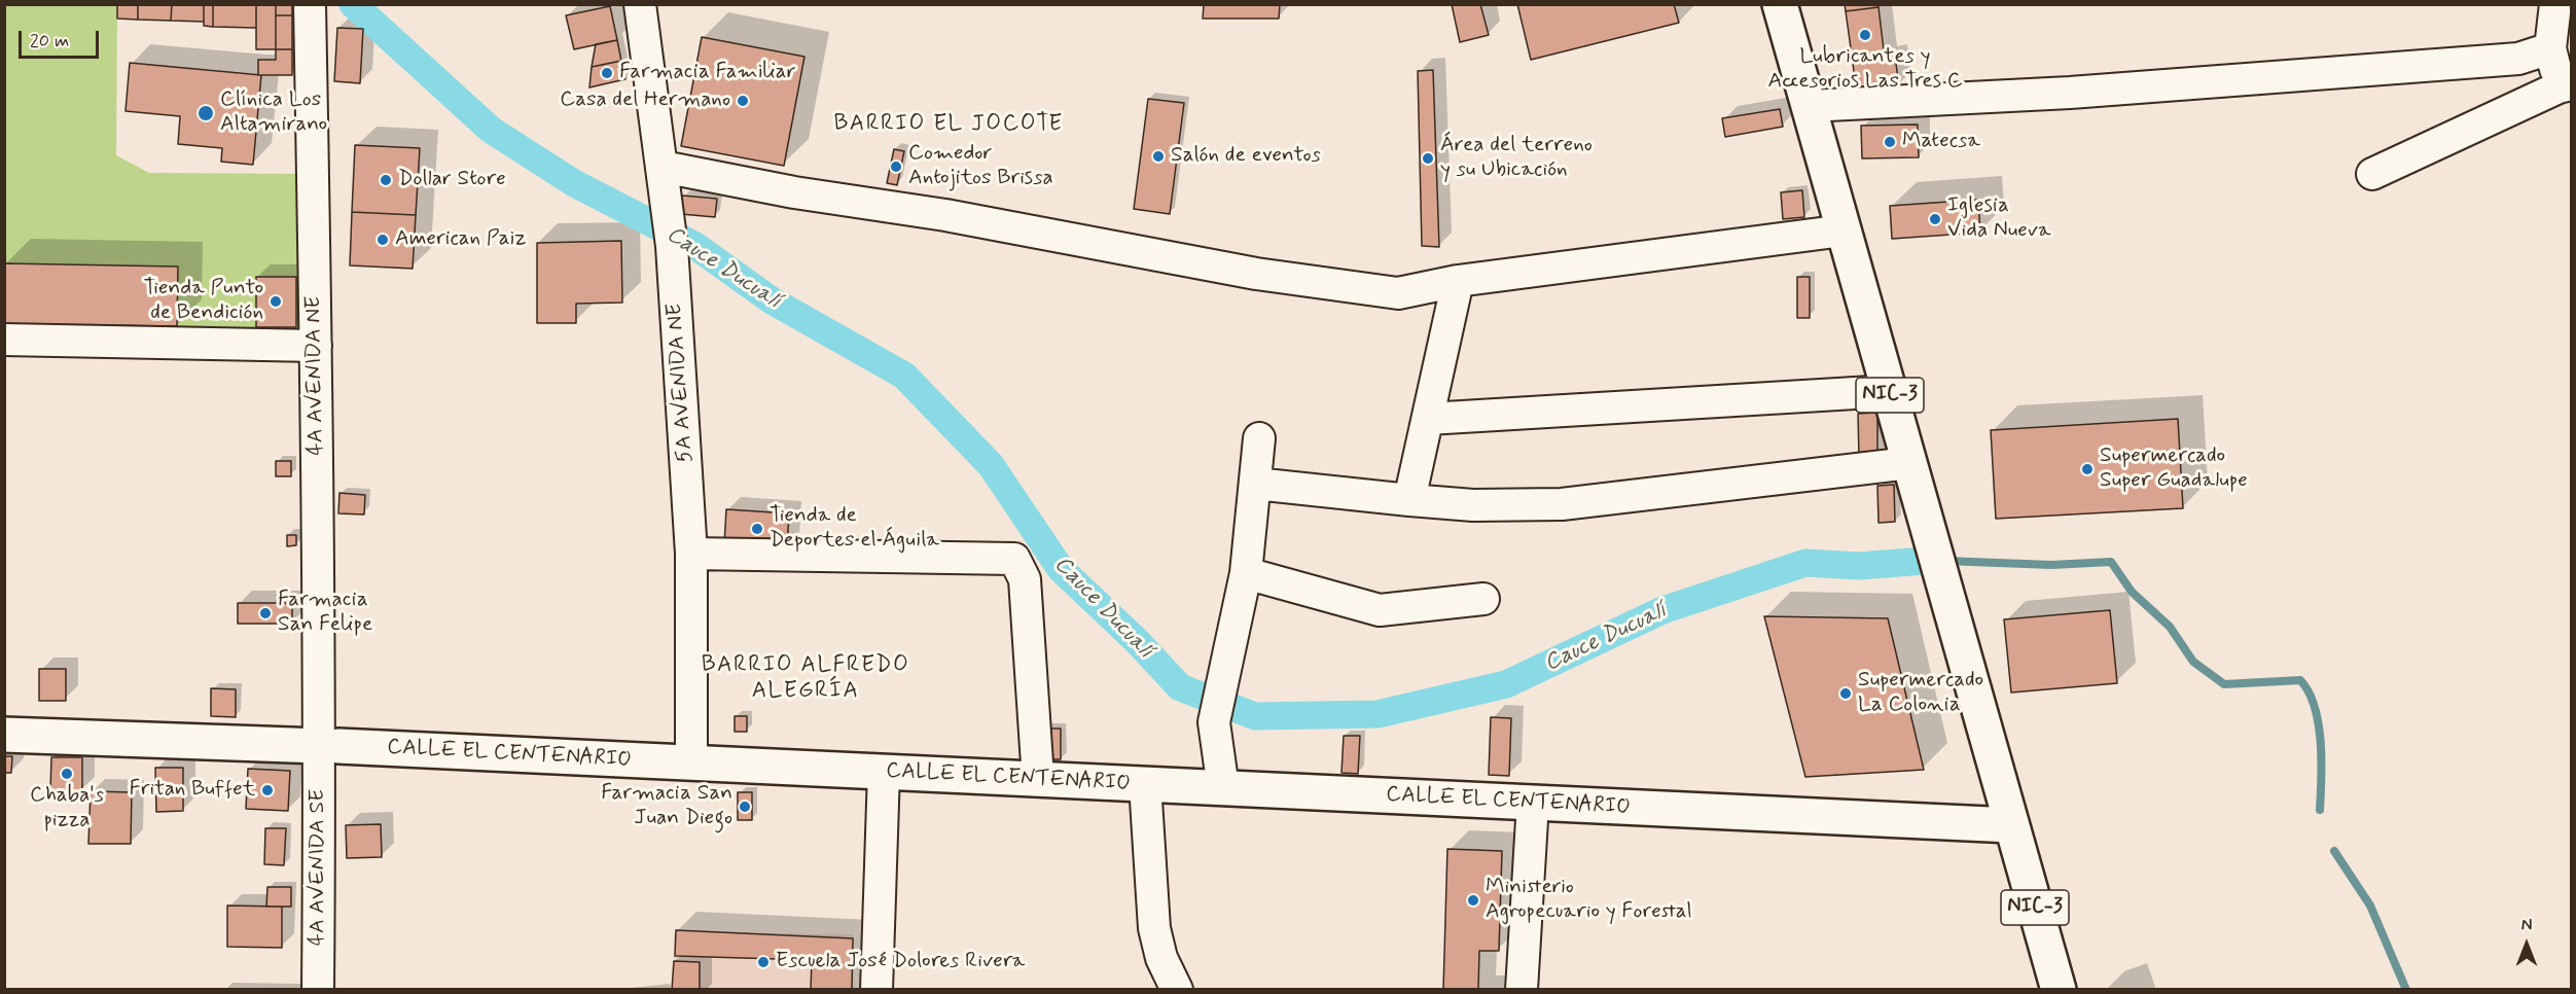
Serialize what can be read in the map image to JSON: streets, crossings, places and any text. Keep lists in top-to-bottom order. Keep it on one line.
{"streets":{"main road":["NIC-3","CALLE EL CENTENARIO"],"street":["4A AVENIDA NE","5A AVENIDA NE","4A AVENIDA SE"]},"crossings":[["4A AVENIDA NE","CALLE EL CENTENARIO"],["4A AVENIDA NE","4A AVENIDA SE"],["5A AVENIDA NE","CALLE EL CENTENARIO"],["NIC-3","CALLE EL CENTENARIO"],["CALLE EL CENTENARIO","4A AVENIDA SE"]],"districts":["BARRIO EL JOCOTE","BARRIO ALFREDO ALEGRÍA"],"water":["Cauce Ducualí"],"places":["Lubricantes y Accesorios Las Tres C","Farmacia Familiar","Casa del Hermano","Clínica Los Altamirano","Matecsa","Salón de eventos","Área del terreno y su Ubicación","Comedor Antojitos Brissa","Dollar Store","Iglesia Vida Nueva","American Paiz","Tienda Punto de Bendición","Supermercado Super Guadalupe","Tienda de Deportes el Águila","Farmacia San Felipe","Supermercado La Colonia","Chaba's pizza","Fritan Buffet","Farmacia San Juan Diego","Ministerio Agropecuario y Forestal","Escuela José Dolores Rivera"],"scale_bar":"20 m","north":"top"}
